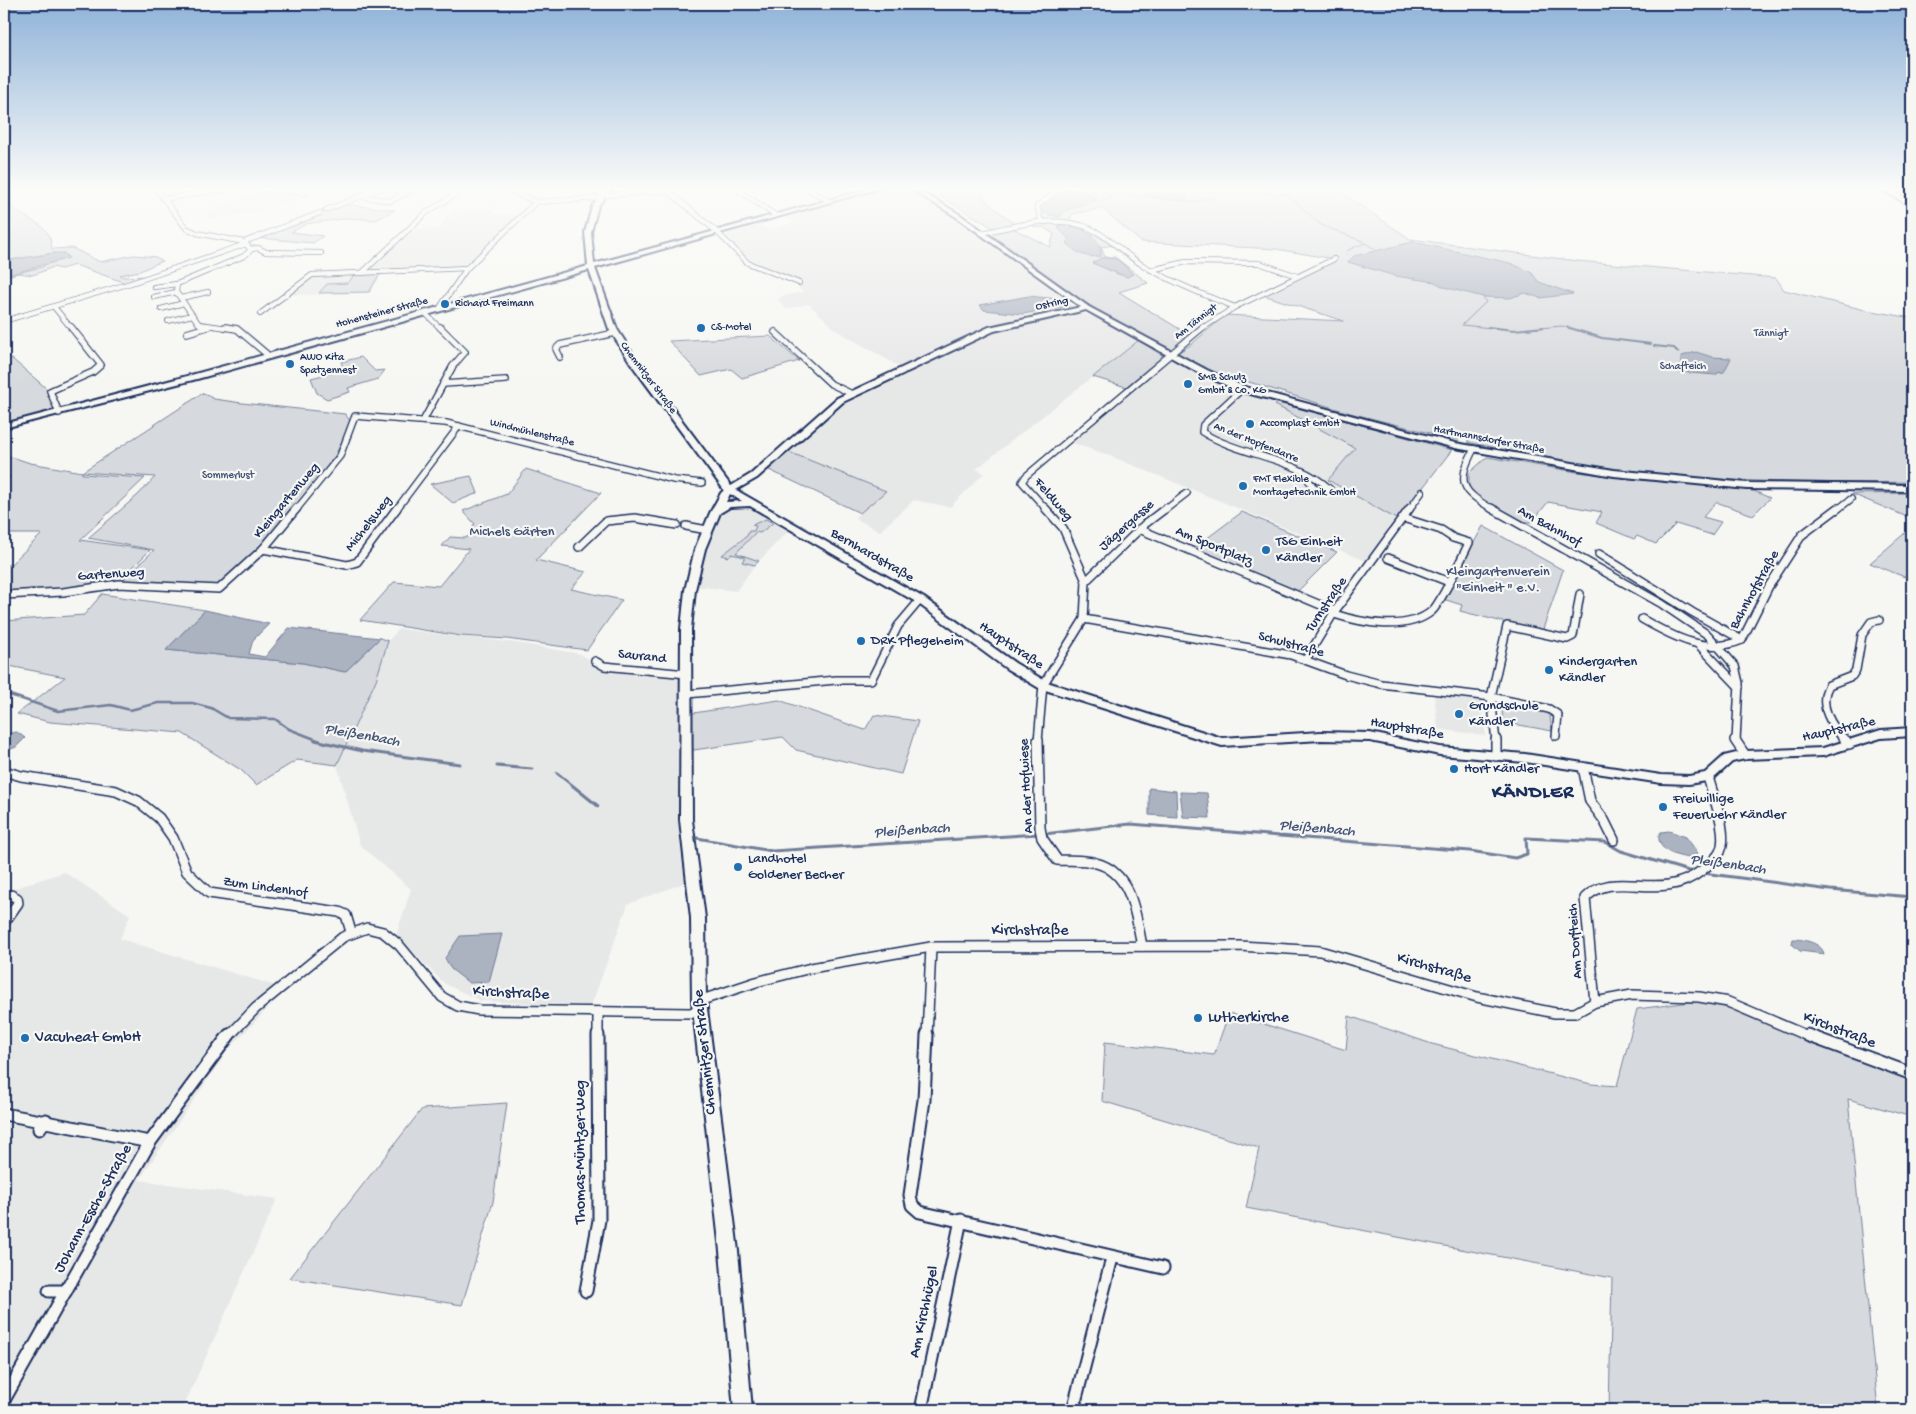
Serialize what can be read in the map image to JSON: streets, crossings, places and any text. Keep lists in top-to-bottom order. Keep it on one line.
{"streets":{"main road":["Ostring","Hohensteiner Straße","Chemnitzer Straße","Hartmannsdorfer Straße","Bernhardstraße","Hauptstraße"],"street":["Am Tännigt","Windmühlenstraße","An der Hopfendarre","Feldweg","Kleingartenweg","Michelsweg","Jägergasse","Am Bahnhof","Am Sportplatz","Gartenweg","Bahnhofstraße","Turnstraße","Schulstraße","Saurand","An der Hofwiese","Zum Lindenhof","Kirchstraße","Am Dorfteich","Thomas-Müntzer-Weg","Johann-Esche-Straße","Am Kirchhügel"]},"crossings":[["Ostring","Chemnitzer Straße"],["Ostring","Hartmannsdorfer Straße"],["Ostring","Bernhardstraße"],["Hohensteiner Straße","Chemnitzer Straße"],["Am Tännigt","Hartmannsdorfer Straße"],["Am Tännigt","Feldweg"],["Chemnitzer Straße","Bernhardstraße"],["Chemnitzer Straße","Saurand"],["Chemnitzer Straße","Kirchstraße"],["Windmühlenstraße","Kleingartenweg"],["Windmühlenstraße","Michelsweg"],["Hartmannsdorfer Straße","An der Hopfendarre"],["Hartmannsdorfer Straße","Feldweg"],["Hartmannsdorfer Straße","Am Bahnhof"],["Feldweg","Jägergasse"],["Feldweg","Schulstraße"],["Feldweg","Hauptstraße"],["Feldweg","An der Hofwiese"],["Kleingartenweg","Michelsweg"],["Kleingartenweg","Gartenweg"],["Jägergasse","Am Sportplatz"],["Am Bahnhof","Bahnhofstraße"],["Am Sportplatz","Turnstraße"],["Bernhardstraße","Hauptstraße"],["Turnstraße","Schulstraße"],["Hauptstraße","An der Hofwiese"],["Hauptstraße","Am Dorfteich"],["An der Hofwiese","Kirchstraße"],["Zum Lindenhof","Kirchstraße"],["Zum Lindenhof","Johann-Esche-Straße"],["Kirchstraße","Am Dorfteich"],["Kirchstraße","Thomas-Müntzer-Weg"],["Kirchstraße","Johann-Esche-Straße"]],"districts":["KÄNDLER"],"water":["Pleißenbach"],"parks":["Tännigt","Schafteich","Sommerlust","Michels Gärten","Kleingartenverein \"Einheit \" e.V."],"places":["Richard Freimann","CS-Motel","AWO Kita Spatzennest","SMB Schulz GmbH & Co. KG","Accomplast GmbH","FMT Flexible Montagetechnik GmbH","TSG Einheit Kändler","DRK Pflegeheim","Kindergarten Kändler","Grundschule Kändler","Hort Kändler","Freiwillige Feuerwehr Kändler","Landhotel Goldener Becher","Lutherkirche","Vacuheat GmbH"]}
